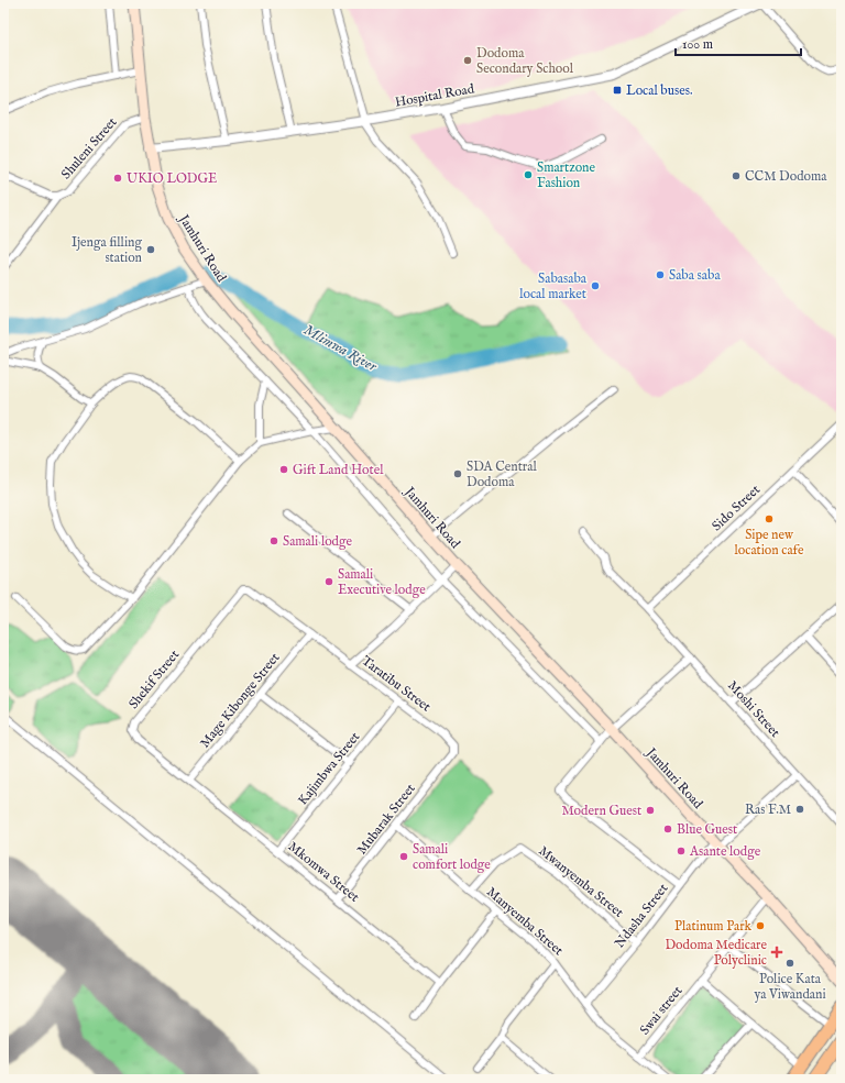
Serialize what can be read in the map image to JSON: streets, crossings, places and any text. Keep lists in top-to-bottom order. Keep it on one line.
{"streets":{"main road":["Jamhuri Road"],"street":["Hospital Road","Shuleni Street","Sido Street","Shekif Street","Taratibu Street","Mage Kibonge Street","Moshi Street","Kajimbwa Street","Mubarak Street","Mkomwa Street","Mwanyemba Street","Ndasha Street","Manyemba Street","Swai street"]},"crossings":[["Hospital Road","Jamhuri Road"],["Shuleni Street","Jamhuri Road"],["Jamhuri Road","Taratibu Street"],["Jamhuri Road","Ndasha Street"],["Jamhuri Road","Swai street"],["Sido Street","Moshi Street"],["Shekif Street","Mage Kibonge Street"],["Shekif Street","Mkomwa Street"],["Taratibu Street","Kajimbwa Street"],["Taratibu Street","Mubarak Street"],["Mage Kibonge Street","Mkomwa Street"],["Moshi Street","Ndasha Street"],["Kajimbwa Street","Mkomwa Street"],["Mubarak Street","Mkomwa Street"],["Mubarak Street","Manyemba Street"],["Mwanyemba Street","Ndasha Street"],["Mwanyemba Street","Manyemba Street"],["Ndasha Street","Manyemba Street"],["Manyemba Street","Swai street"]],"water":["Mlimwa River"],"places":{"other":["Dodoma Secondary School","Smartzone Fashion","CCM Dodoma","UKIO LODGE","Ijenga filling station","Saba saba","Sabasaba local market","Gift Land Hotel","SDA Central Dodoma","Sipe new location cafe","Samali lodge","Samali Executive lodge","Ras F.M","Modern Guest","Blue Guest","Asante lodge","Samali comfort lodge","Platinum Park","Police Kata ya Viwandani"],"transit":["Local buses."],"health":["Dodoma Medicare Polyclinic"]},"scale_bar":"100 m"}
